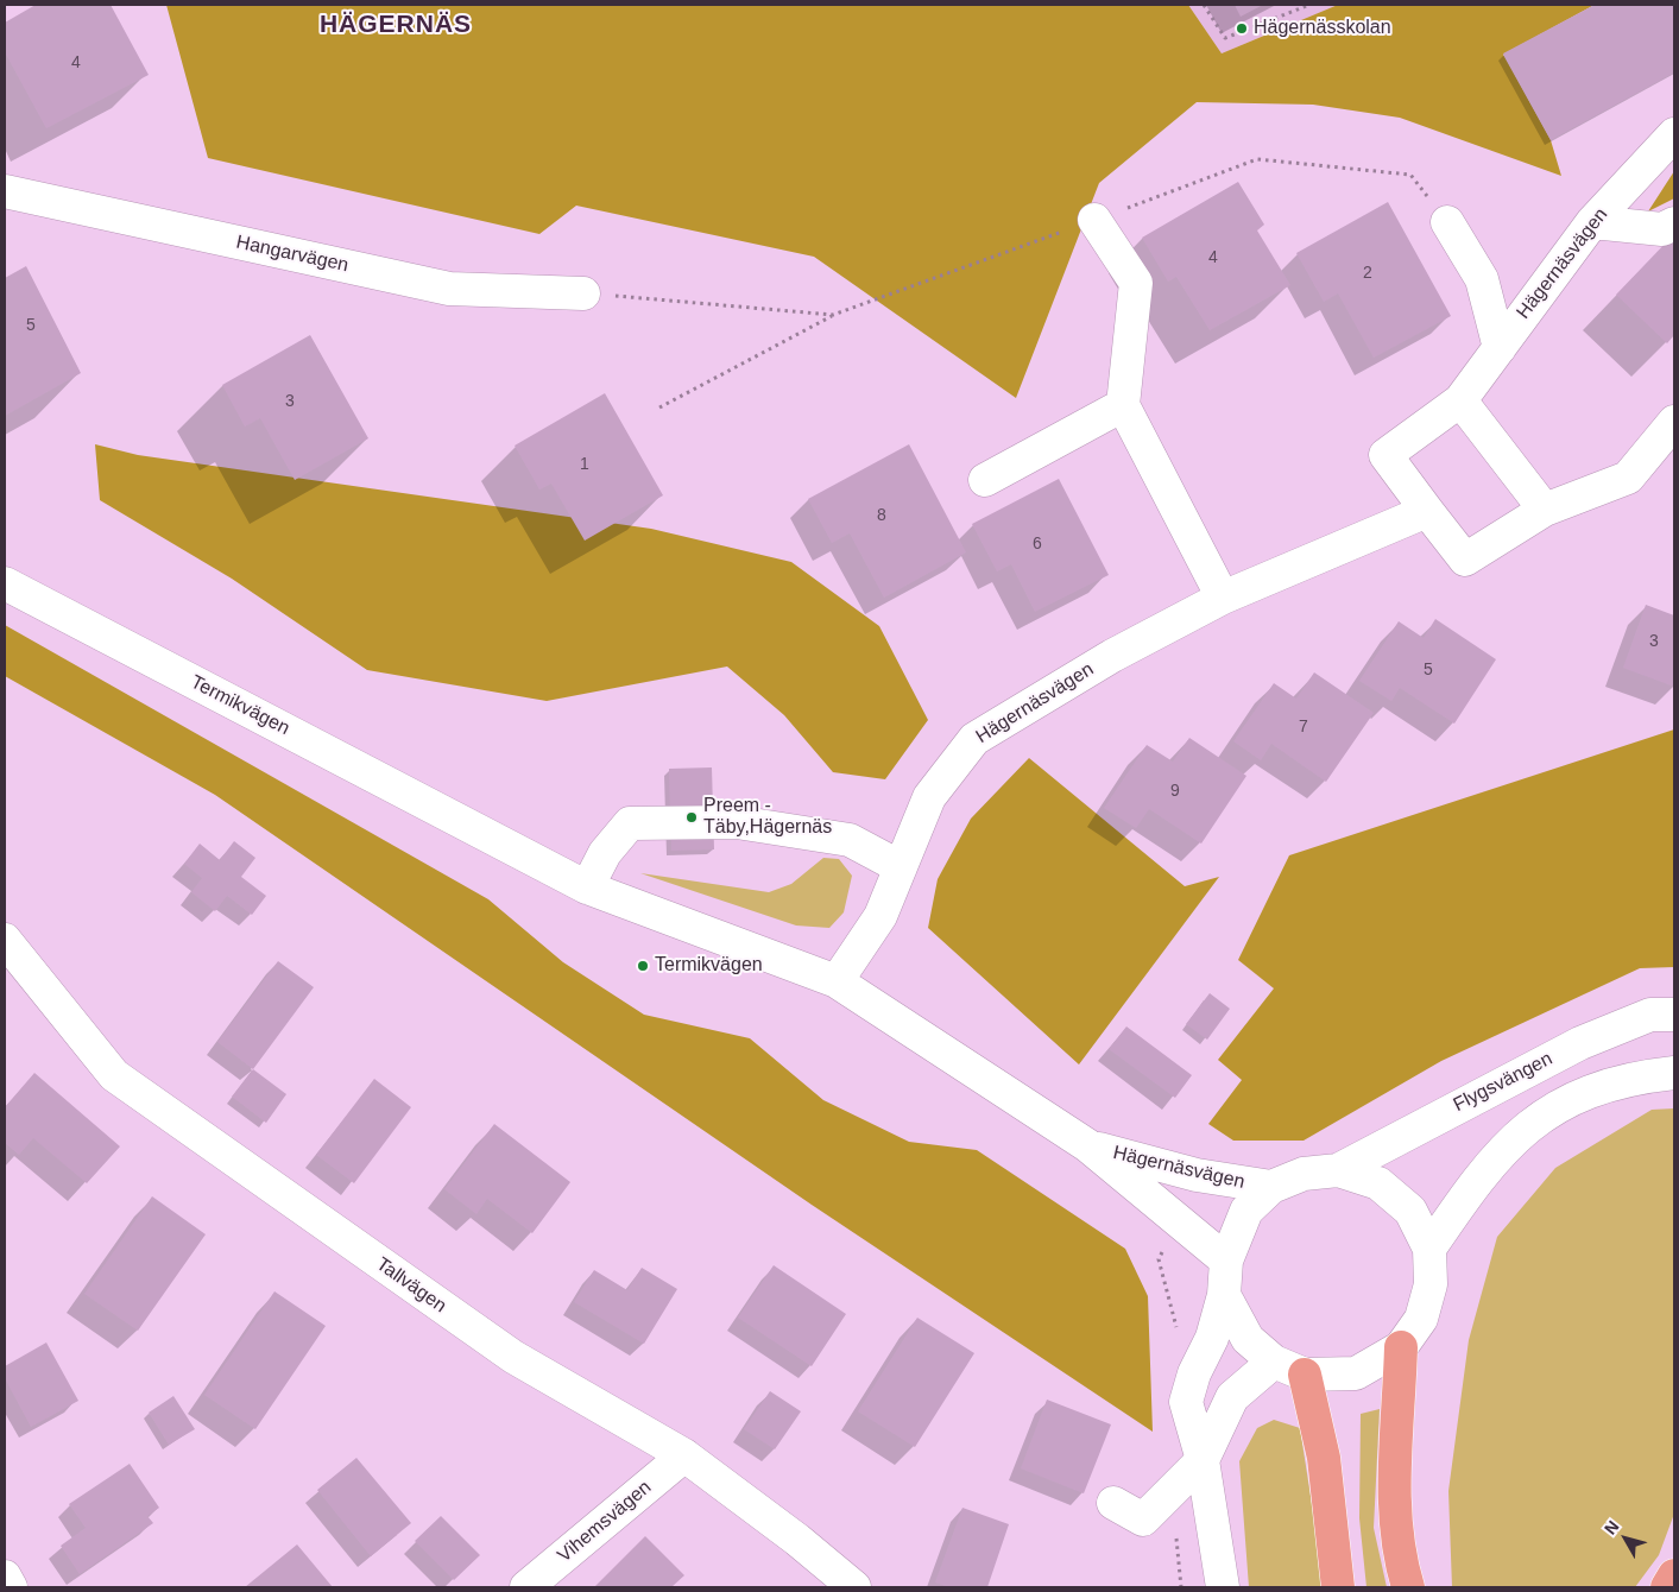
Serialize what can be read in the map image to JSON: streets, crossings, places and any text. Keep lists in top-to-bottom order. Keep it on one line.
{"streets":{"street":["Hangarvägen","Hägernäsvägen","Termikvägen","Flygsvängen","Tallvägen","Vihemsvägen"]},"crossings":[["Hägernäsvägen","Termikvägen"],["Hägernäsvägen","Flygsvängen"],["Tallvägen","Vihemsvägen"]],"districts":["HÄGERNÄS"],"places":["Hägernässkolan","Preem - Täby,Hägernäs","Termikvägen"],"house_numbers":["4","4","2","5","3","1","8","6","3","5","7","9"],"north":"top left"}
